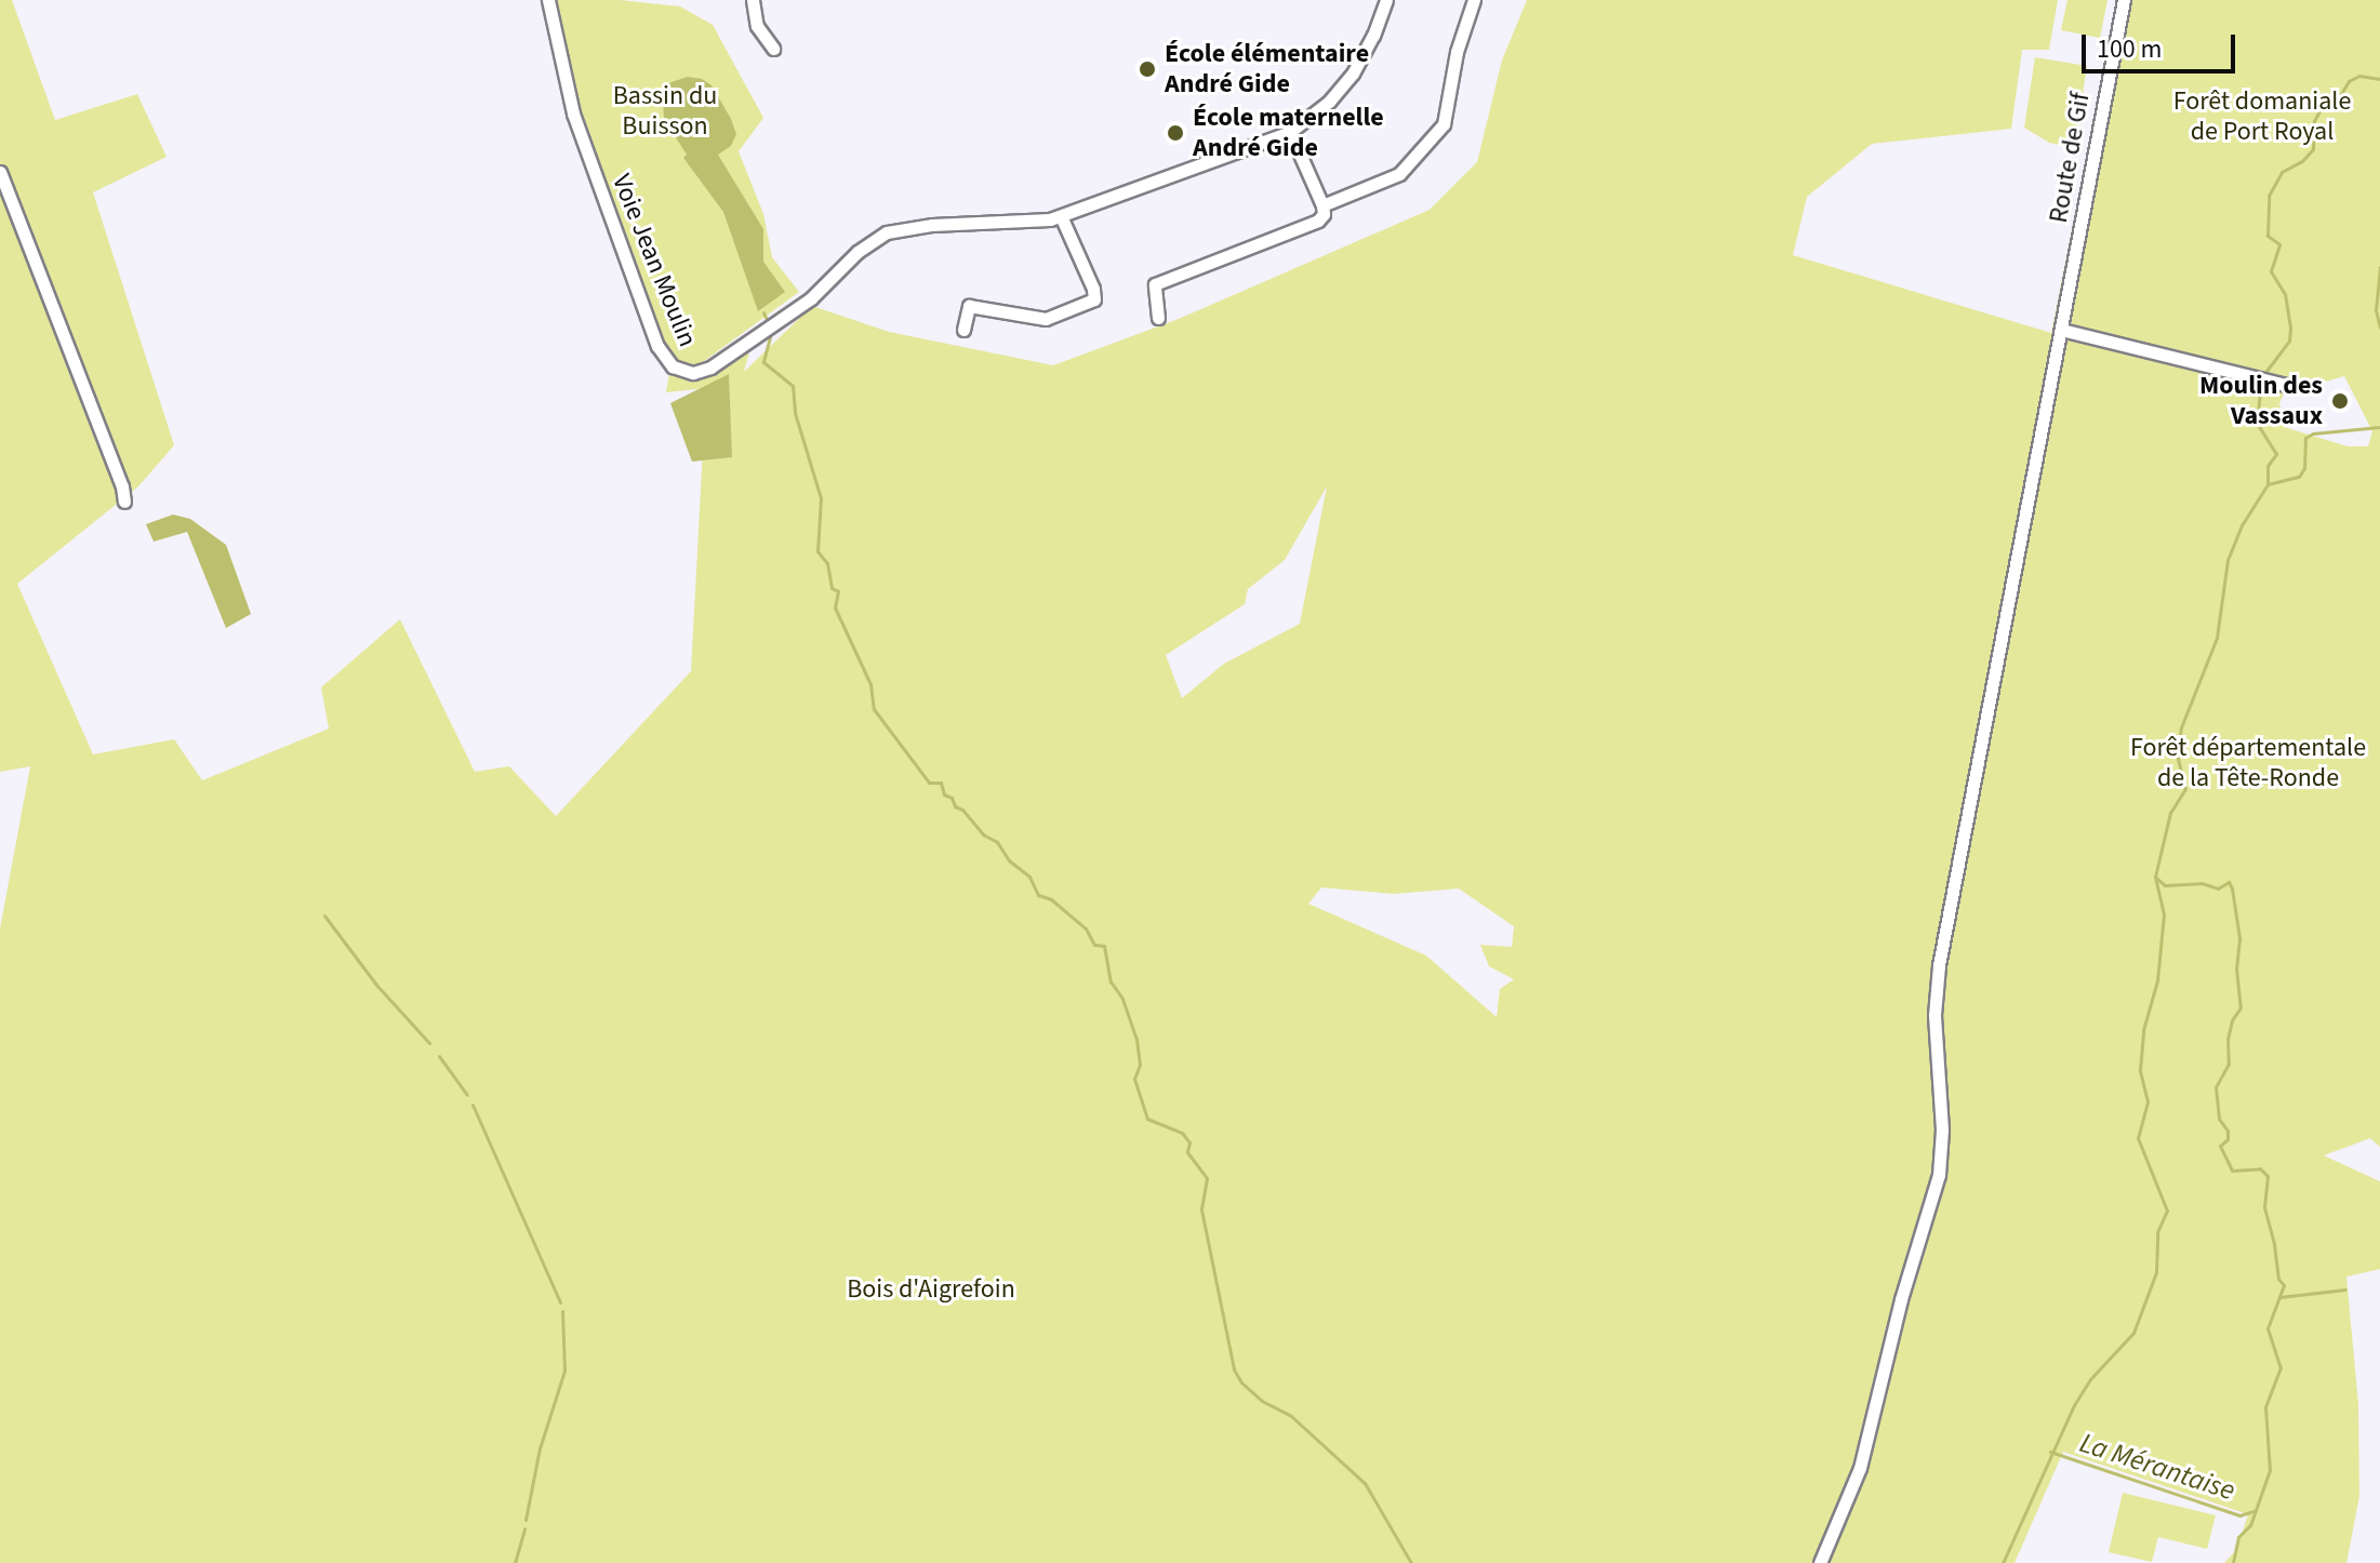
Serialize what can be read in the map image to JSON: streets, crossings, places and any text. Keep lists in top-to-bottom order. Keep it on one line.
{"streets":{"street":["Route de Gif","Voie Jean Moulin"]},"water":["La Mérantaise"],"parks":["Bassin du Buisson","Forêt domaniale de Port Royal","Forêt départementale de la Tête-Ronde","Bois d'Aigrefoin"],"places":["École élémentaire André Gide","École maternelle André Gide","Moulin des Vassaux"],"scale_bar":"100 m"}
